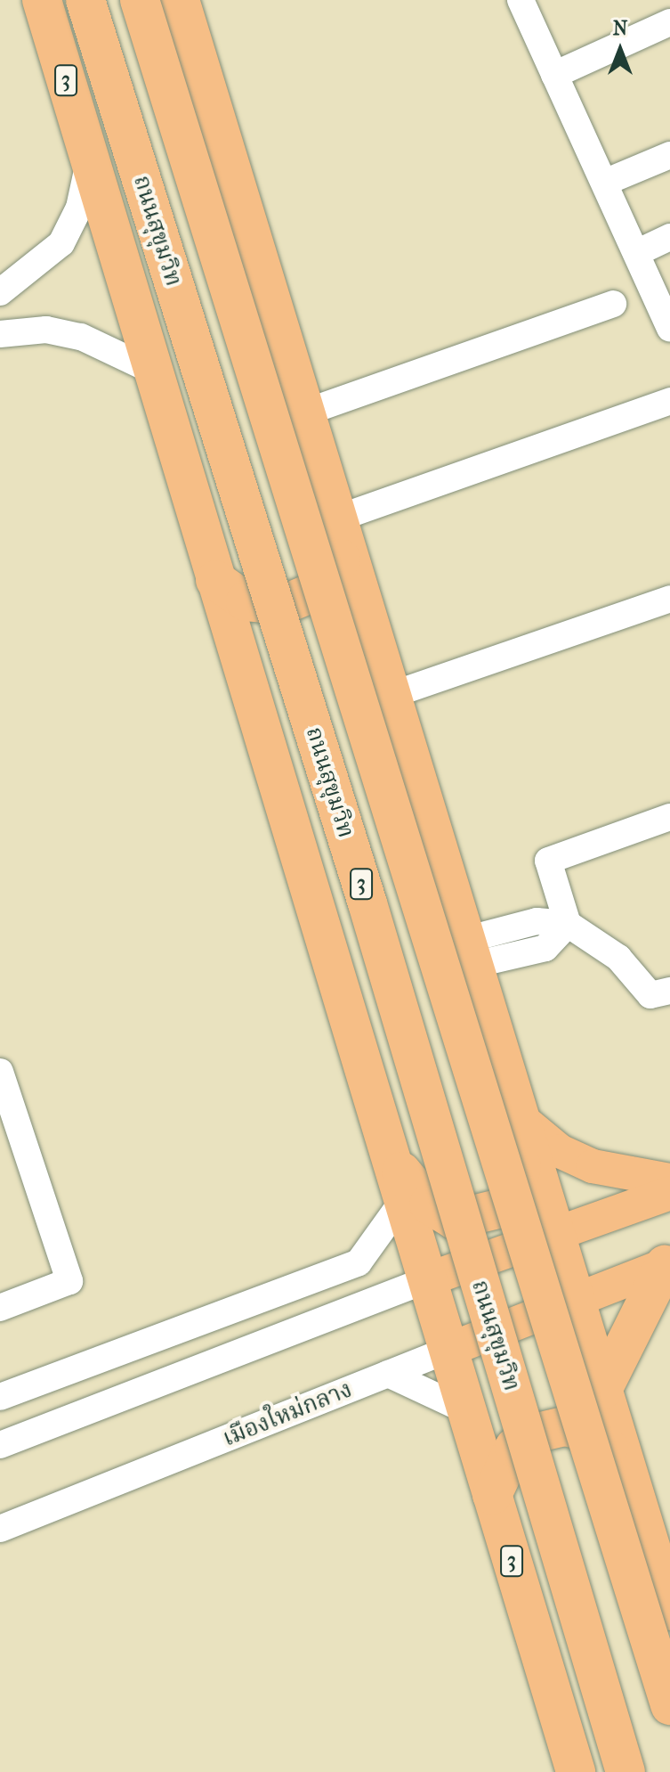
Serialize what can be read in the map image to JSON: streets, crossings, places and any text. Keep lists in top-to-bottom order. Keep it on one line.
{"streets":{"highway":["3","ถนนสุขุมวิท"],"main road":["เมืองใหม่กลาง"]},"crossings":[["ถนนสุขุมวิท","เมืองใหม่กลาง"]],"north":"top"}
